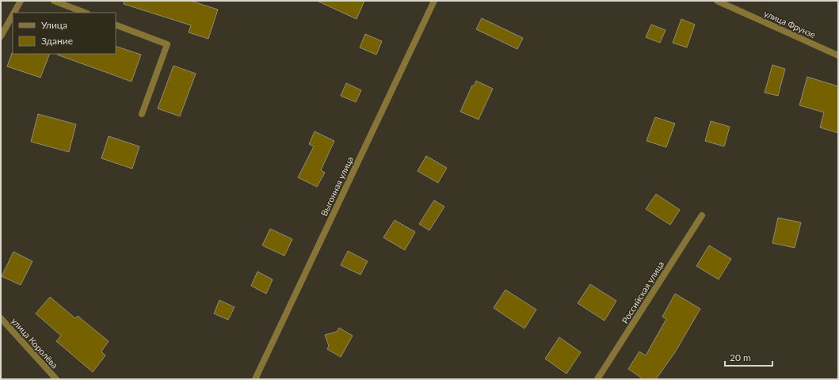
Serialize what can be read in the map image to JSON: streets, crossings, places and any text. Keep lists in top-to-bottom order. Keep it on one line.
{"streets":{"street":["улица Фрунзе","Выгонная улица","Российская улица","улица Королёва"]},"legend":["Улица","Здание"],"scale_bar":"20 m"}
